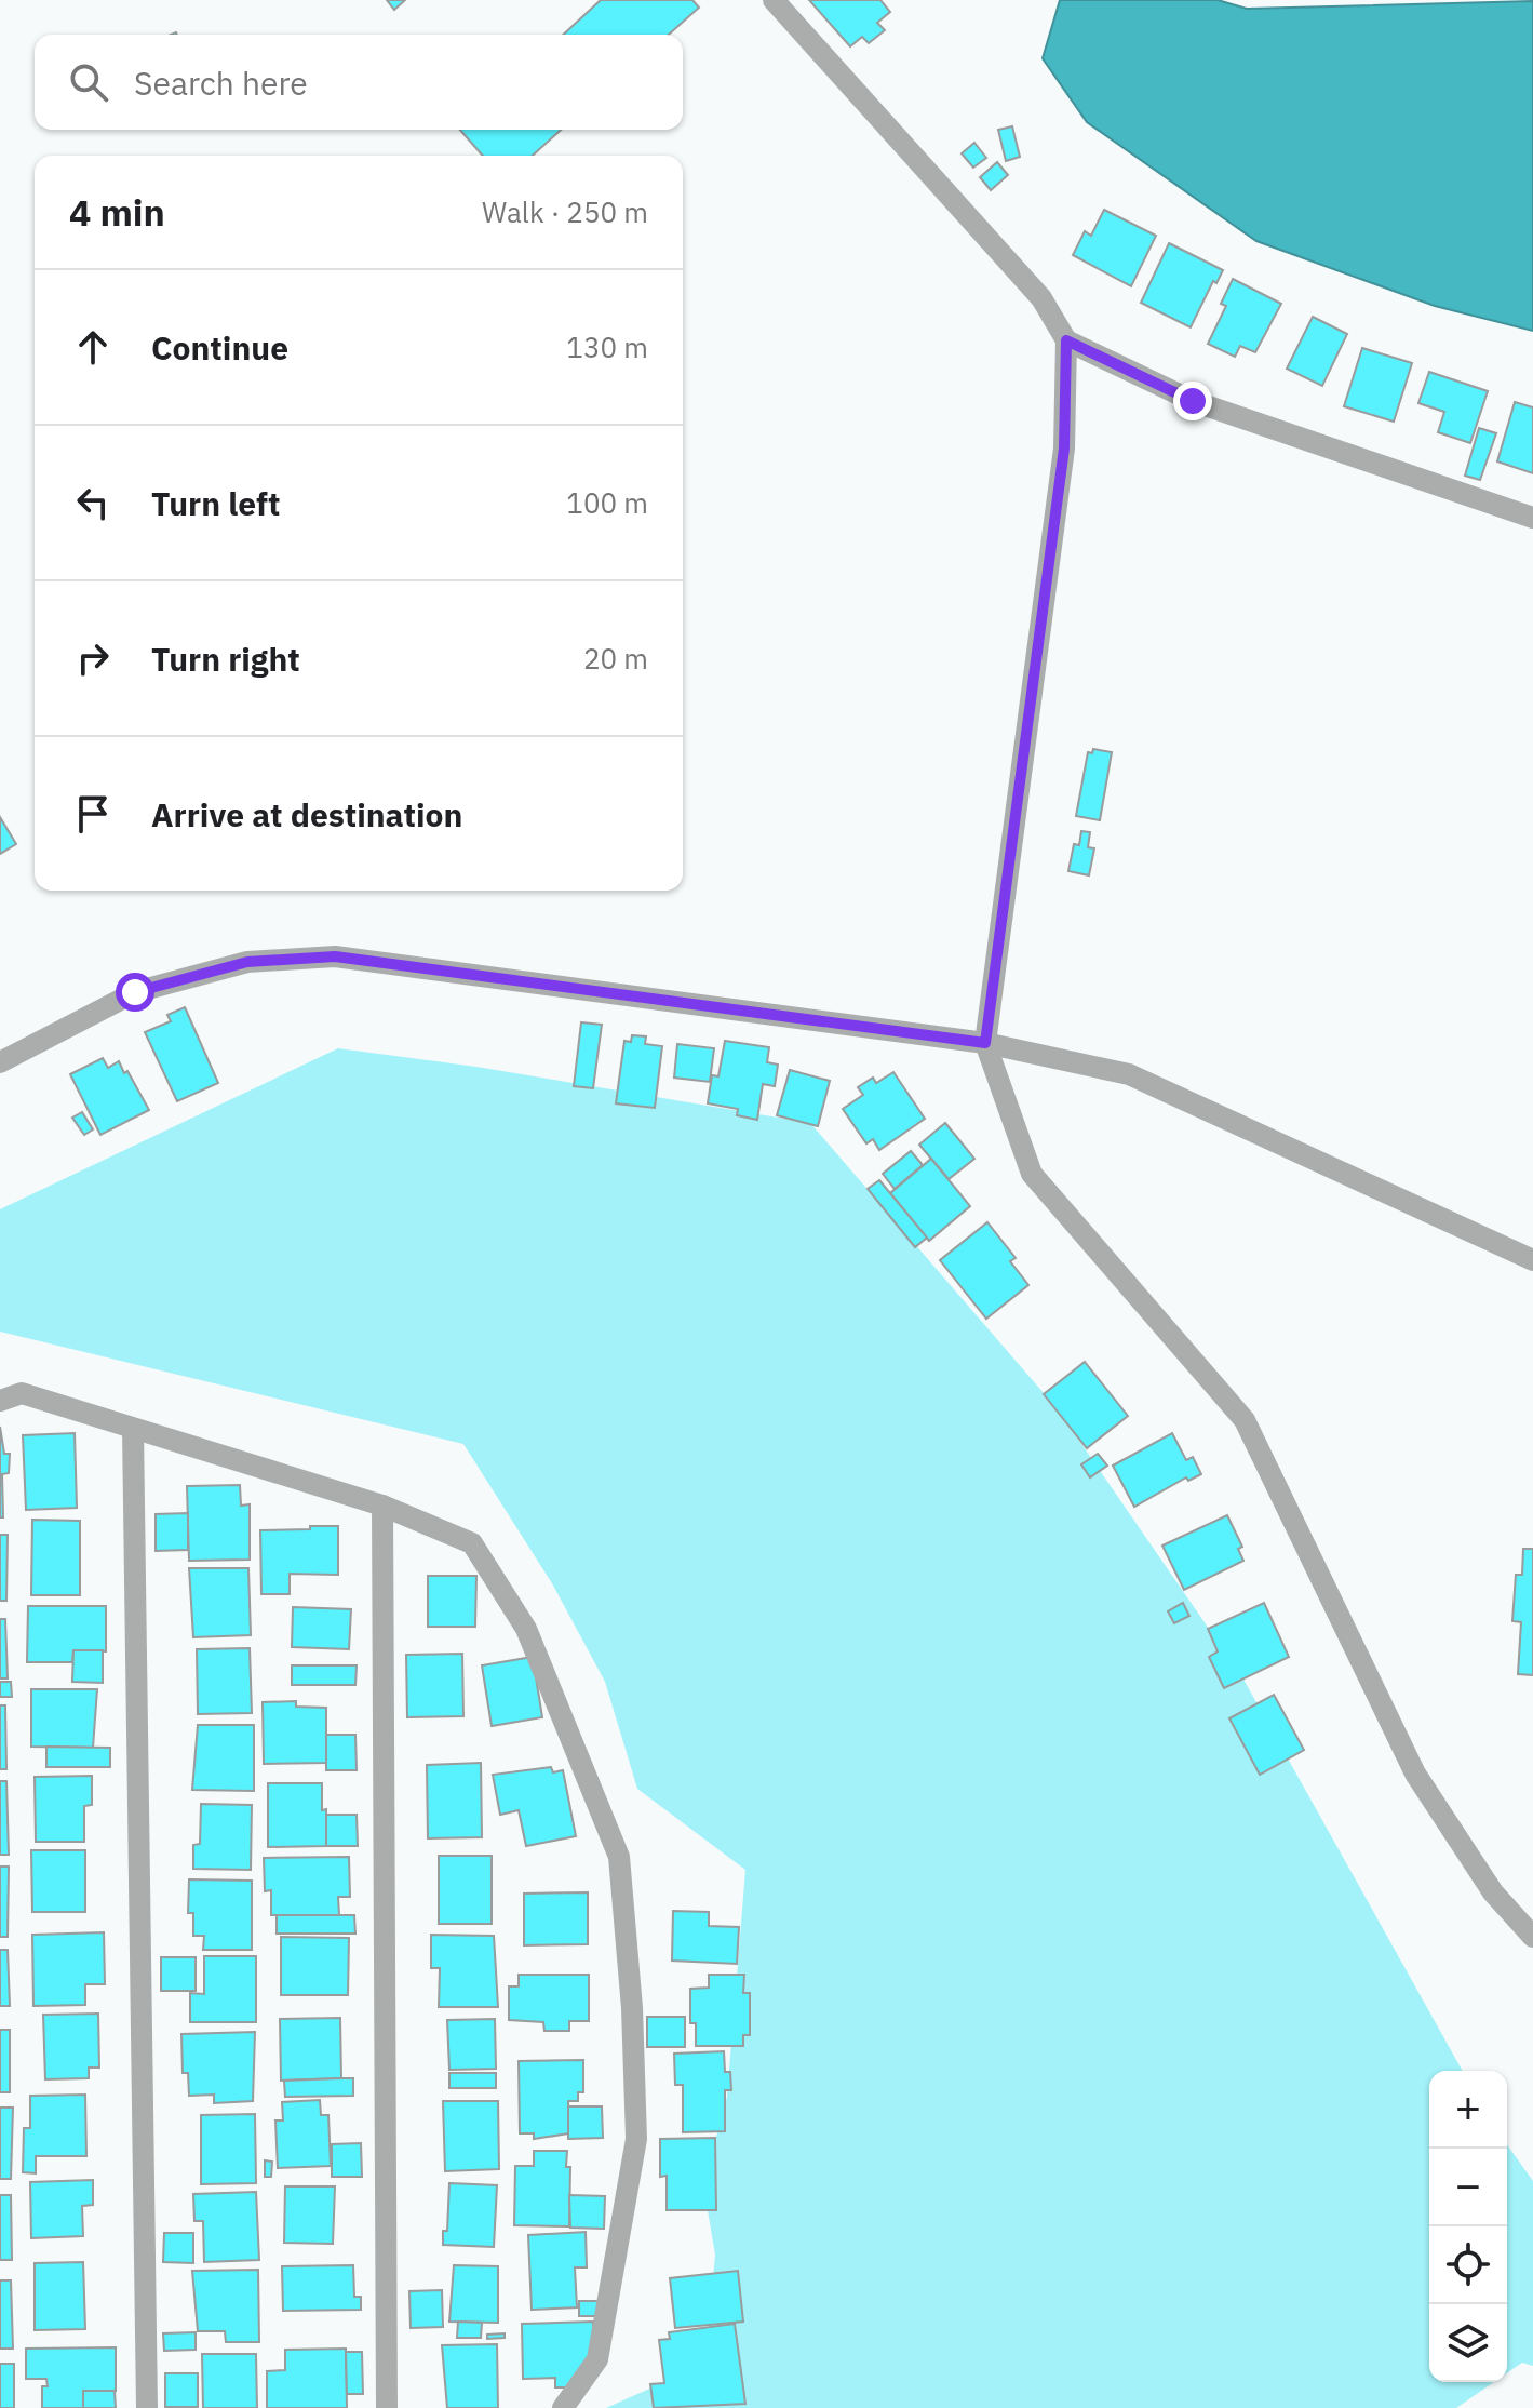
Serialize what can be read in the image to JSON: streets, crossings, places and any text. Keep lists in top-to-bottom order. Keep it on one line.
{"page":{"search":"Search here","heading":["4 min","Walk · 250 m"],"list":[["Continue","130 m"],["Turn left","100 m"],["Turn right","20 m"],"Arrive at destination"],"map_buttons":["+","−"]}}
